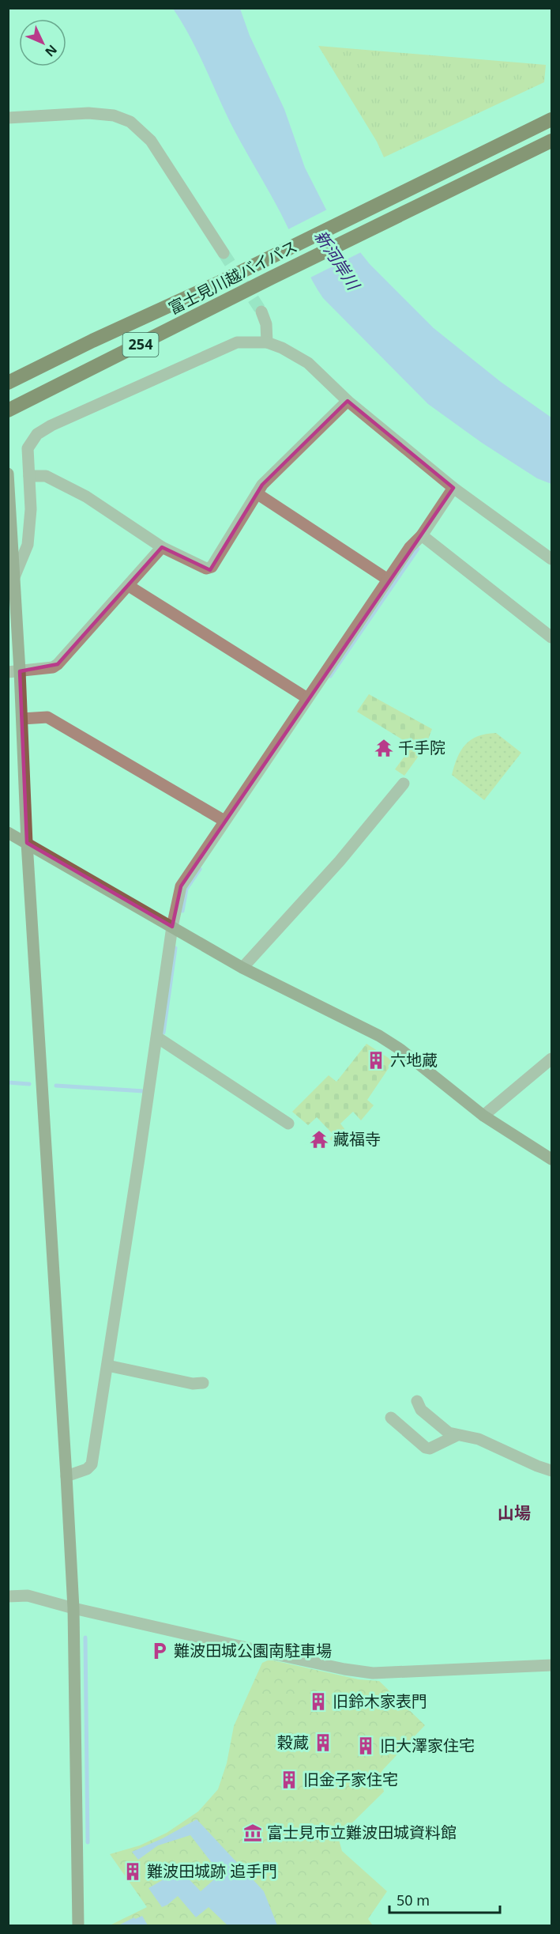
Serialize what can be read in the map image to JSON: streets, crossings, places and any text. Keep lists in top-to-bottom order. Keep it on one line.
{"streets":{"highway":["富士見川越バイパス","254"]},"districts":["山場"],"water":["新河岸川"],"places":{"temple":["千手院","藏福寺"],"building":["六地蔵","旧鈴木家表門","穀蔵","旧大澤家住宅","旧金子家住宅","難波田城跡 追手門"],"parking":["難波田城公園南駐車場"],"museum":["富士見市立難波田城資料館"]},"scale_bar":"50 m","north":"bottom right"}
